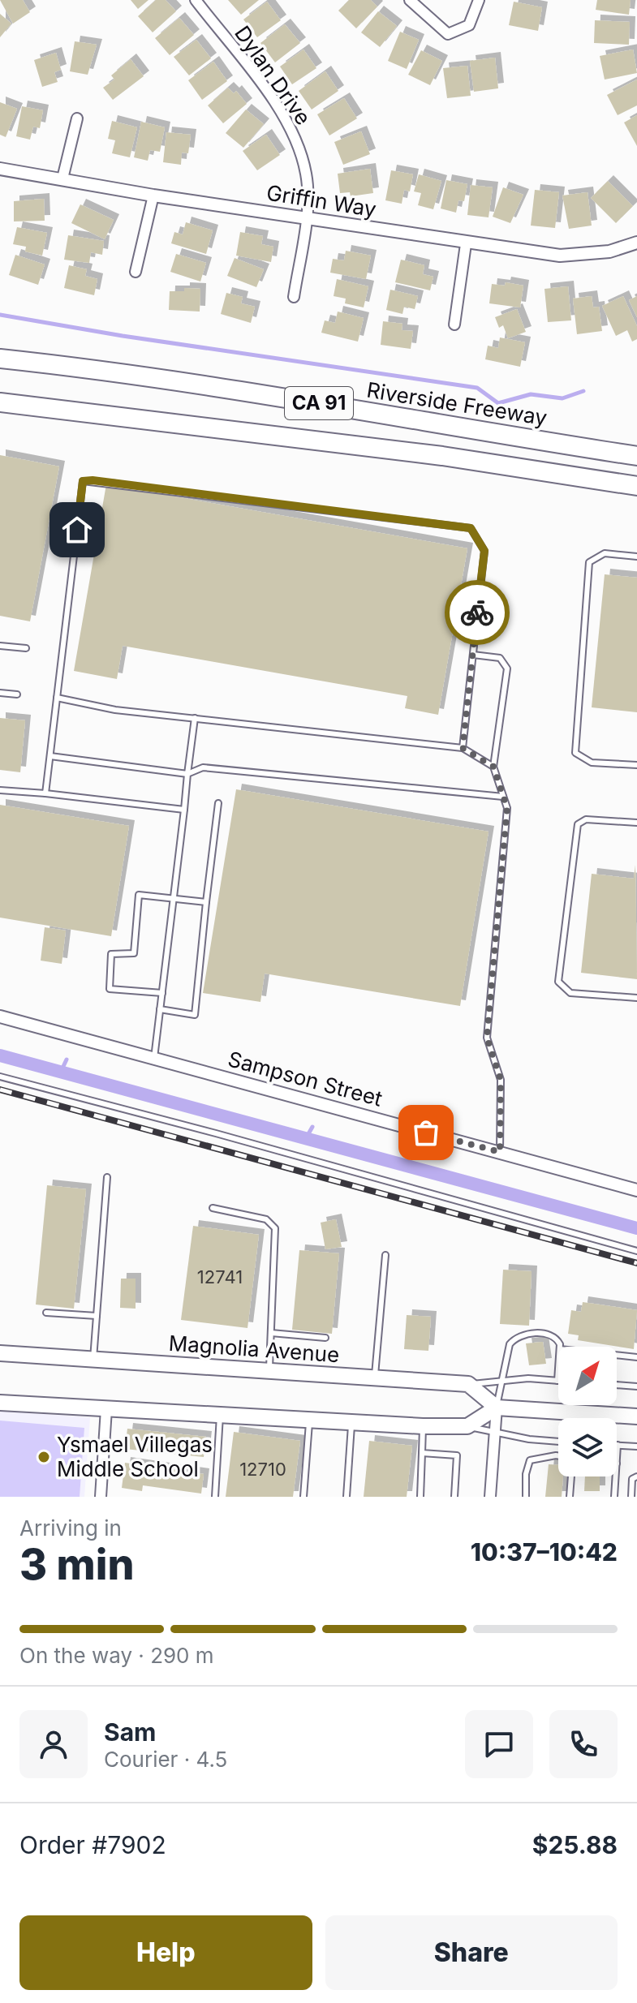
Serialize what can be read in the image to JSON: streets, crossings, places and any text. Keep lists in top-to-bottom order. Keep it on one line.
{"streets":{"highway":["CA 91","Riverside Freeway"],"main road":["Magnolia Avenue"],"street":["Dylan Drive","Griffin Way","Sampson Street"]},"crossings":[["Dylan Drive","Griffin Way"]],"places":["Ysmael Villegas Middle School"],"house_numbers":["12741","12710"],"north":"top right","page":{"heading":["3 min","Arriving in","10:37–10:42"],"panel":["Sam","Courier · 4.5","Order #7902","$25.88"],"bar":"On the way · 290 m","buttons":["Help","Share"]}}
